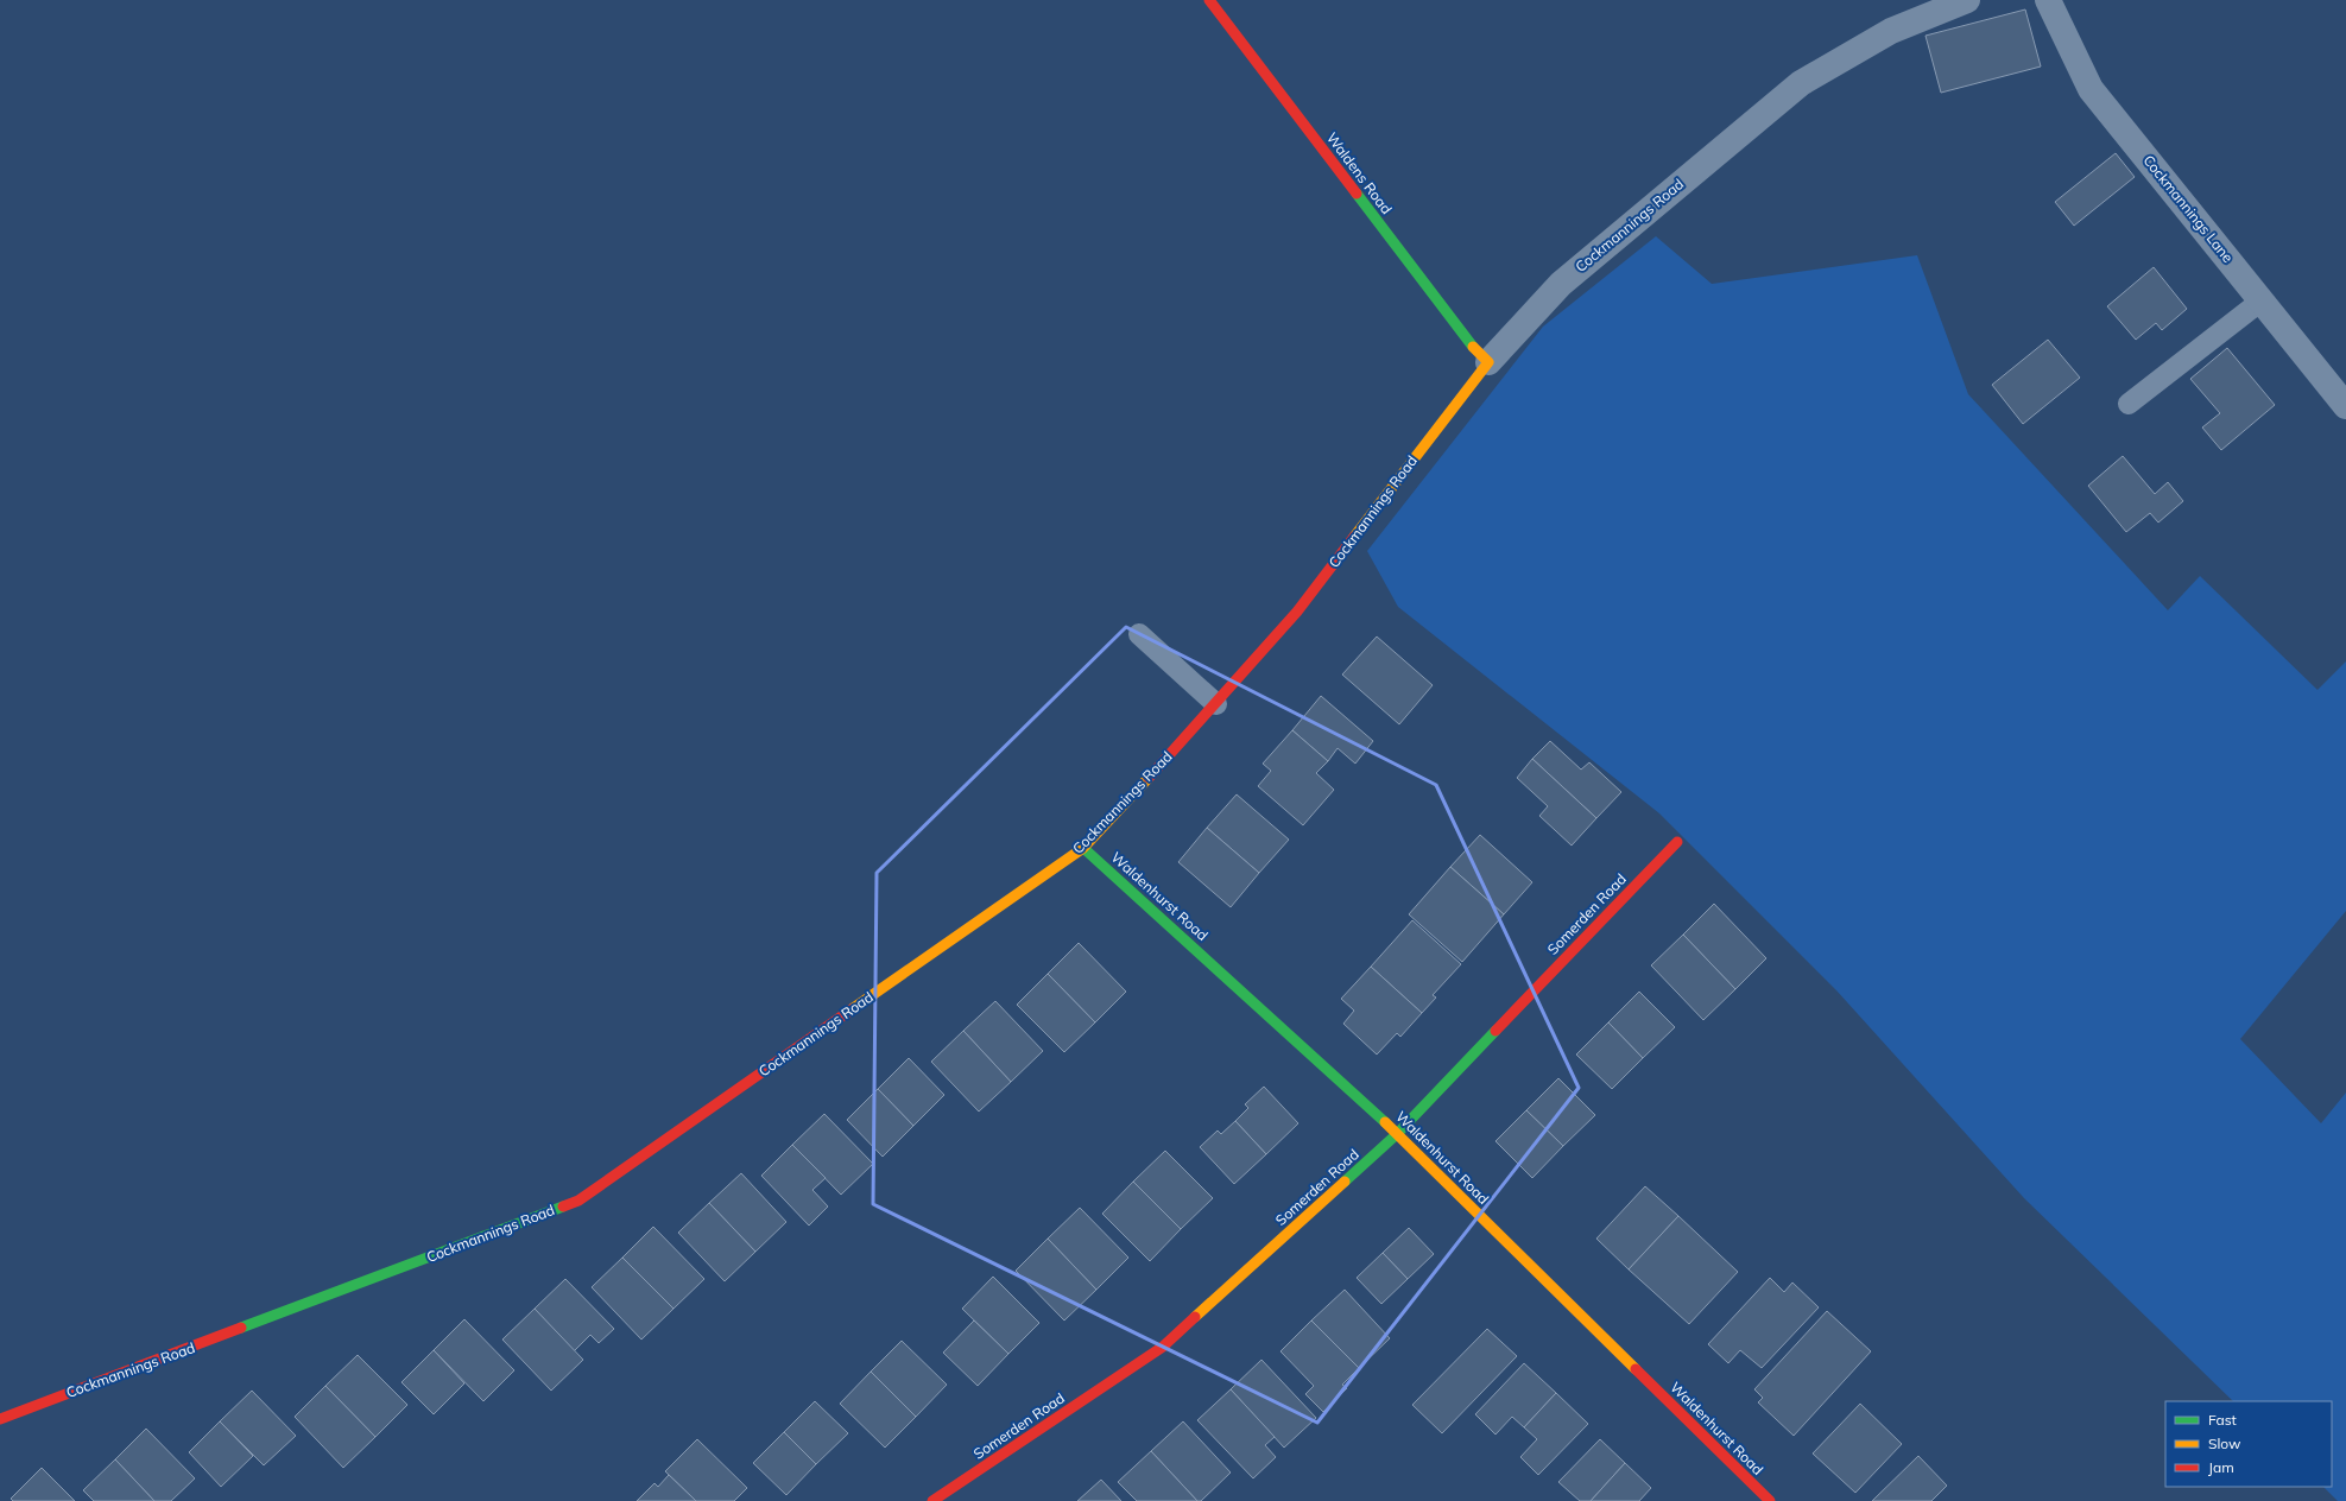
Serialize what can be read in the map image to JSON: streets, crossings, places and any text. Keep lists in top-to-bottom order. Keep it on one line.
{"streets":{"street":["Waldens Road","Cockmannings Lane","Cockmannings Road","Waldenhurst Road","Somerden Road"]},"crossings":[["Waldens Road","Cockmannings Road"],["Cockmannings Road","Waldenhurst Road"],["Waldenhurst Road","Somerden Road"]],"legend":["Fast","Slow","Jam"]}
